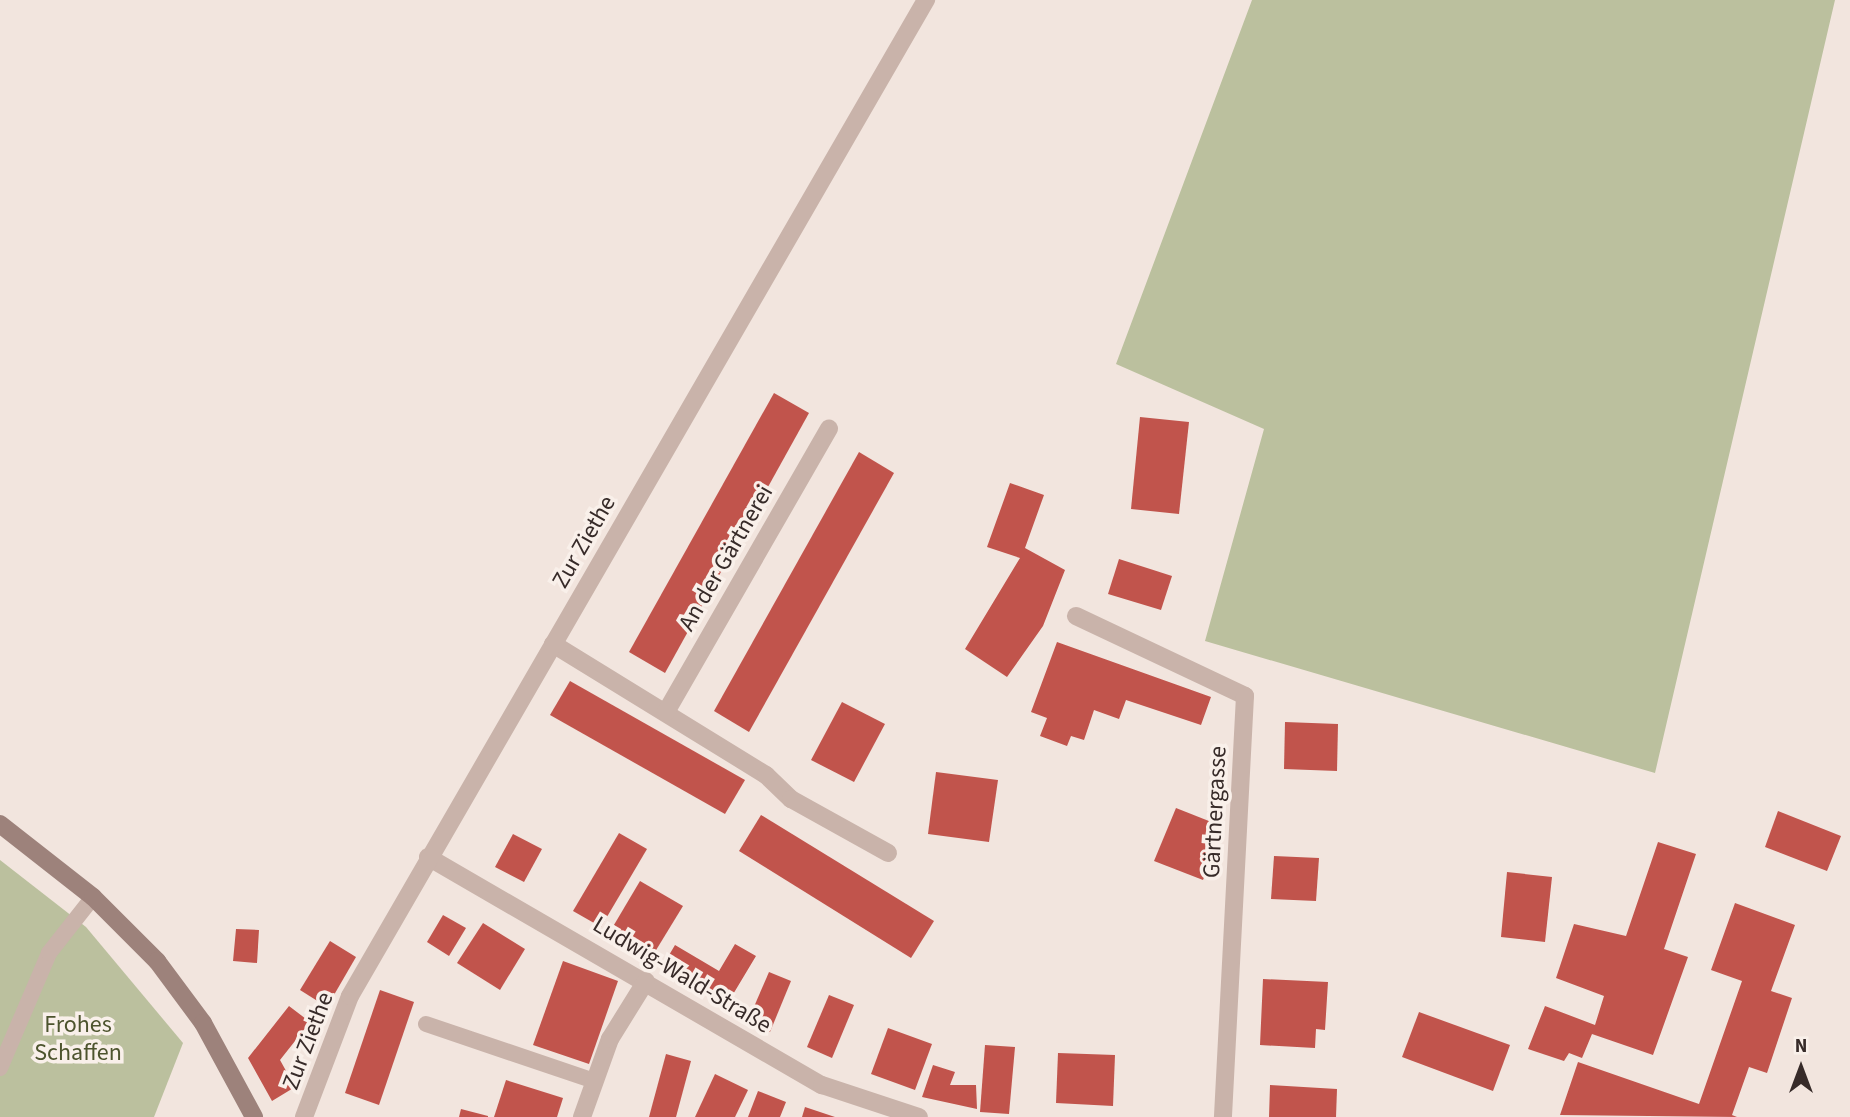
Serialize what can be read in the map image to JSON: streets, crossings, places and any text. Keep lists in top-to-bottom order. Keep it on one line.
{"streets":{"street":["Zur Ziethe","An der Gärtnerei","Gärtnergasse","Ludwig-Wald-Straße"]},"crossings":[["Zur Ziethe","Ludwig-Wald-Straße"]],"parks":["Frohes Schaffen"],"north":"top"}
